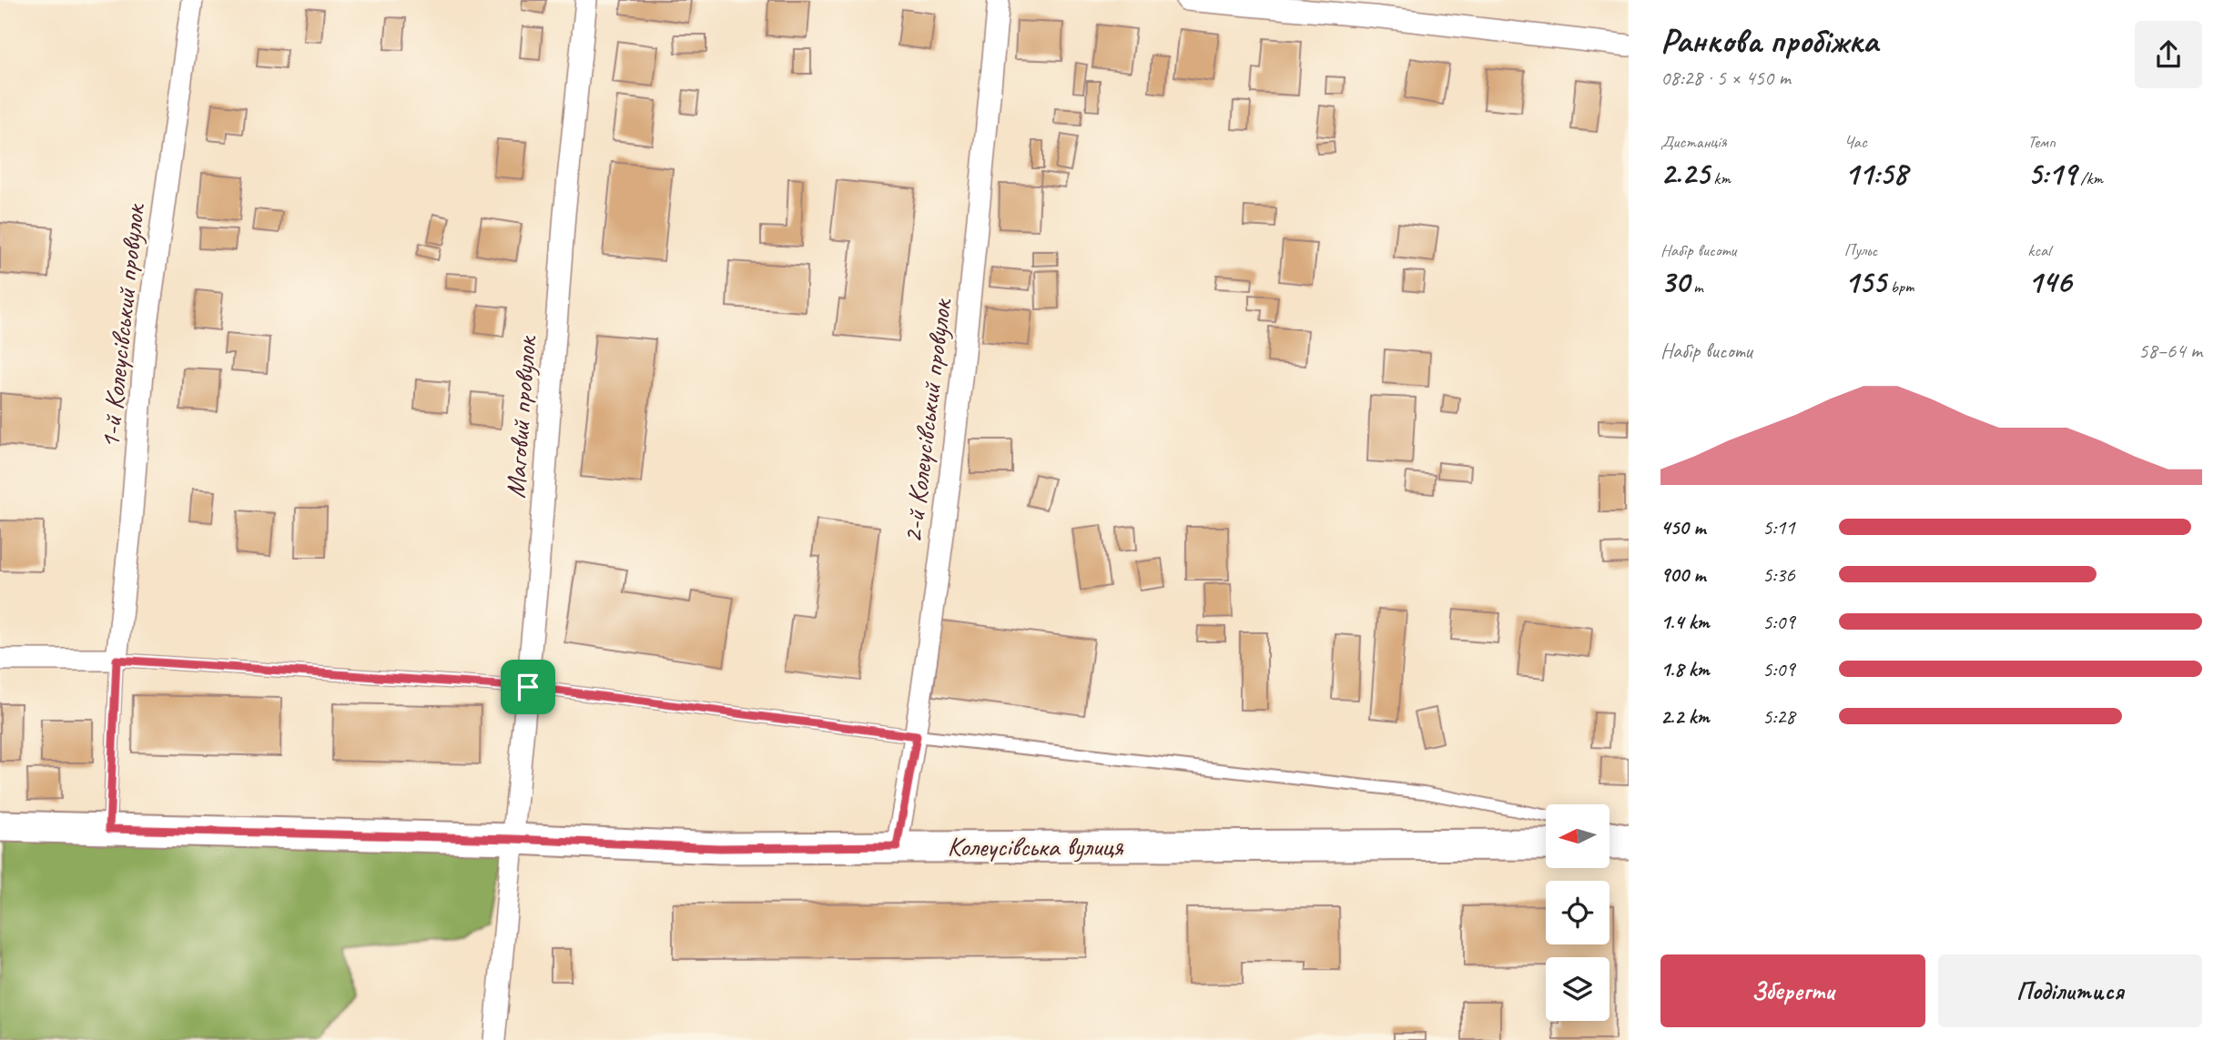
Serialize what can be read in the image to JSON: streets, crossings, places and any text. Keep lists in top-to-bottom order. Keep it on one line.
{"streets":{"street":["1-й Колеусівський провулок","Маговий провулок","2-й Колеусівський провулок","Колеусівська вулиця"]},"crossings":[["Маговий провулок","Колеусівська вулиця"],["2-й Колеусівський провулок","Колеусівська вулиця"]],"north":"left","page":{"heading":["Ранкова пробіжка","08:28 · 5 × 450 m"],"stats":[["Дистанція","2.25 km"],["Час","11:58"],["Темп","5:19 /km"],["Набір висоти","30 m"],["Пульс","155 bpm"],["kcal","146"]],"chart":["Набір висоти","58–64 m"],"list":[{"name":"450 m","note":"5:11"},{"name":"900 m","note":"5:36"},{"name":"1.4 km","note":"5:09"},{"name":"1.8 km","note":"5:09"},{"name":"2.2 km","note":"5:28"}],"buttons":["Зберегти","Поділитися"]}}
